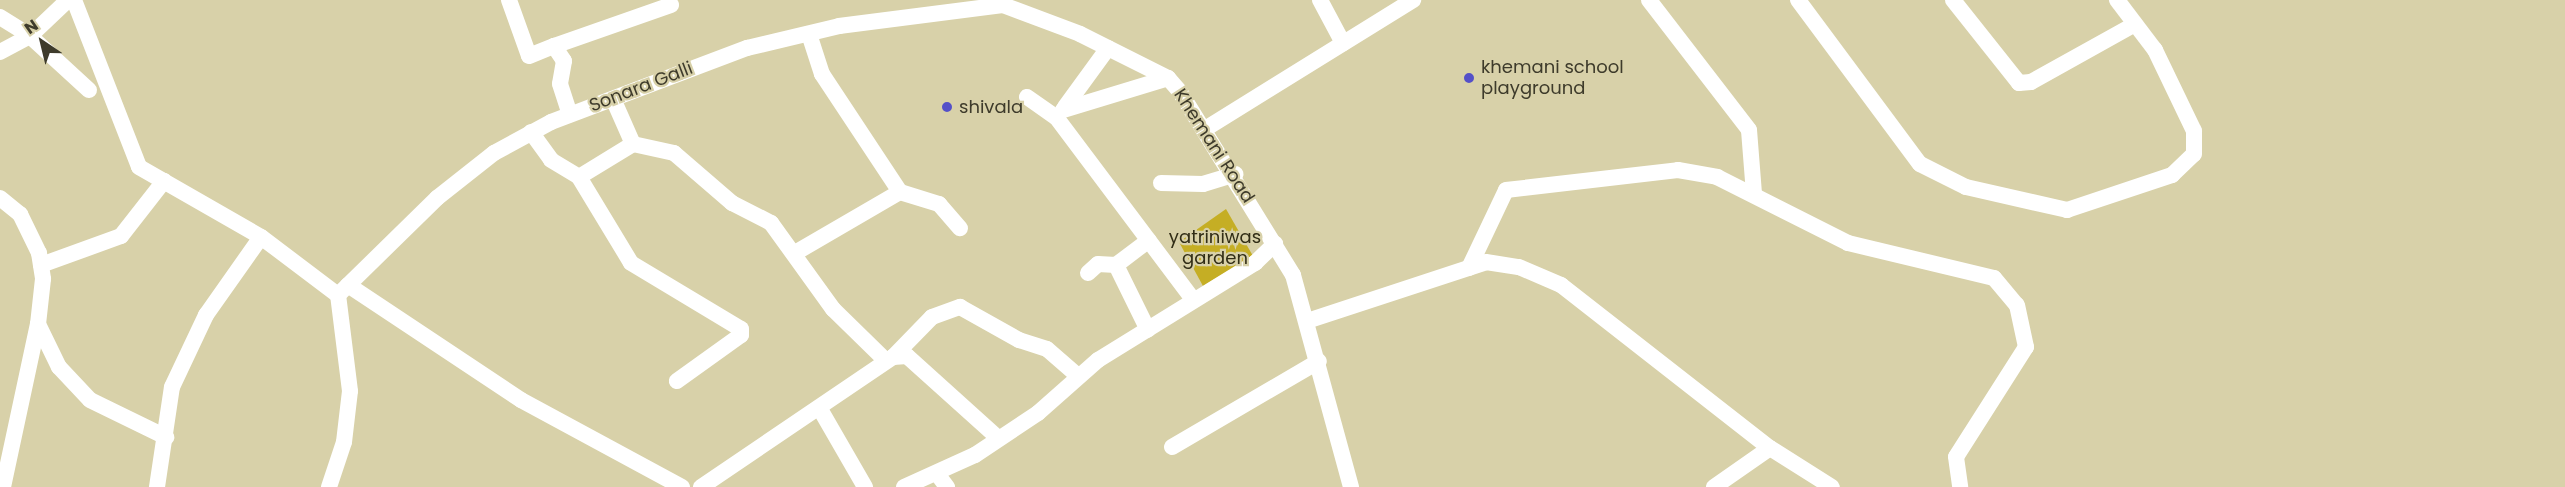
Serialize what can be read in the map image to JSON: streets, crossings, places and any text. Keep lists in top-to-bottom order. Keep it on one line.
{"streets":{"street":["Sonara Galli","Khemani Road"]},"crossings":[["Sonara Galli","Khemani Road"]],"parks":["yatriniwas garden"],"places":["khemani school playground","shivala"],"north":"top left"}
